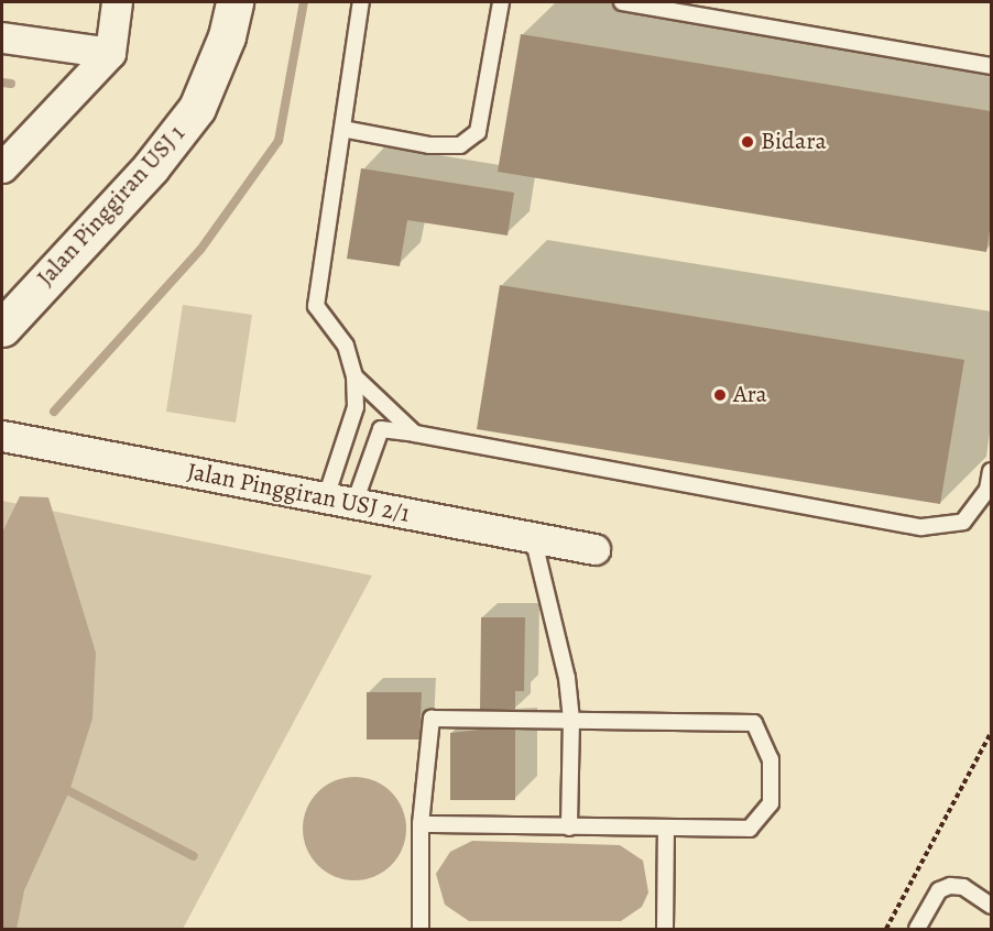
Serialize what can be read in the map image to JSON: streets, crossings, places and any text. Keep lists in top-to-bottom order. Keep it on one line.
{"streets":{"street":["Jalan Pinggiran USJ 1","Jalan Pinggiran USJ 2/1"]},"places":["Bidara","Ara"]}
